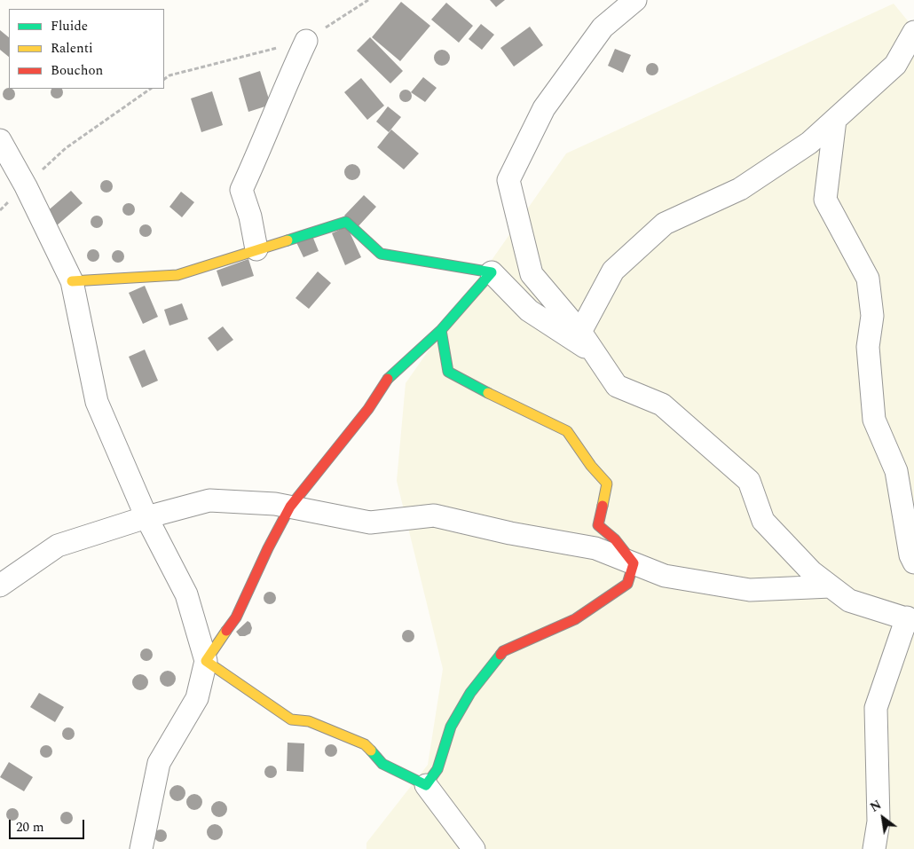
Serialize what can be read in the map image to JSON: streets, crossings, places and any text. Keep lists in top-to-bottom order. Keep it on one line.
{"legend":["Fluide","Ralenti","Bouchon"],"scale_bar":"20 m","north":"top left"}
